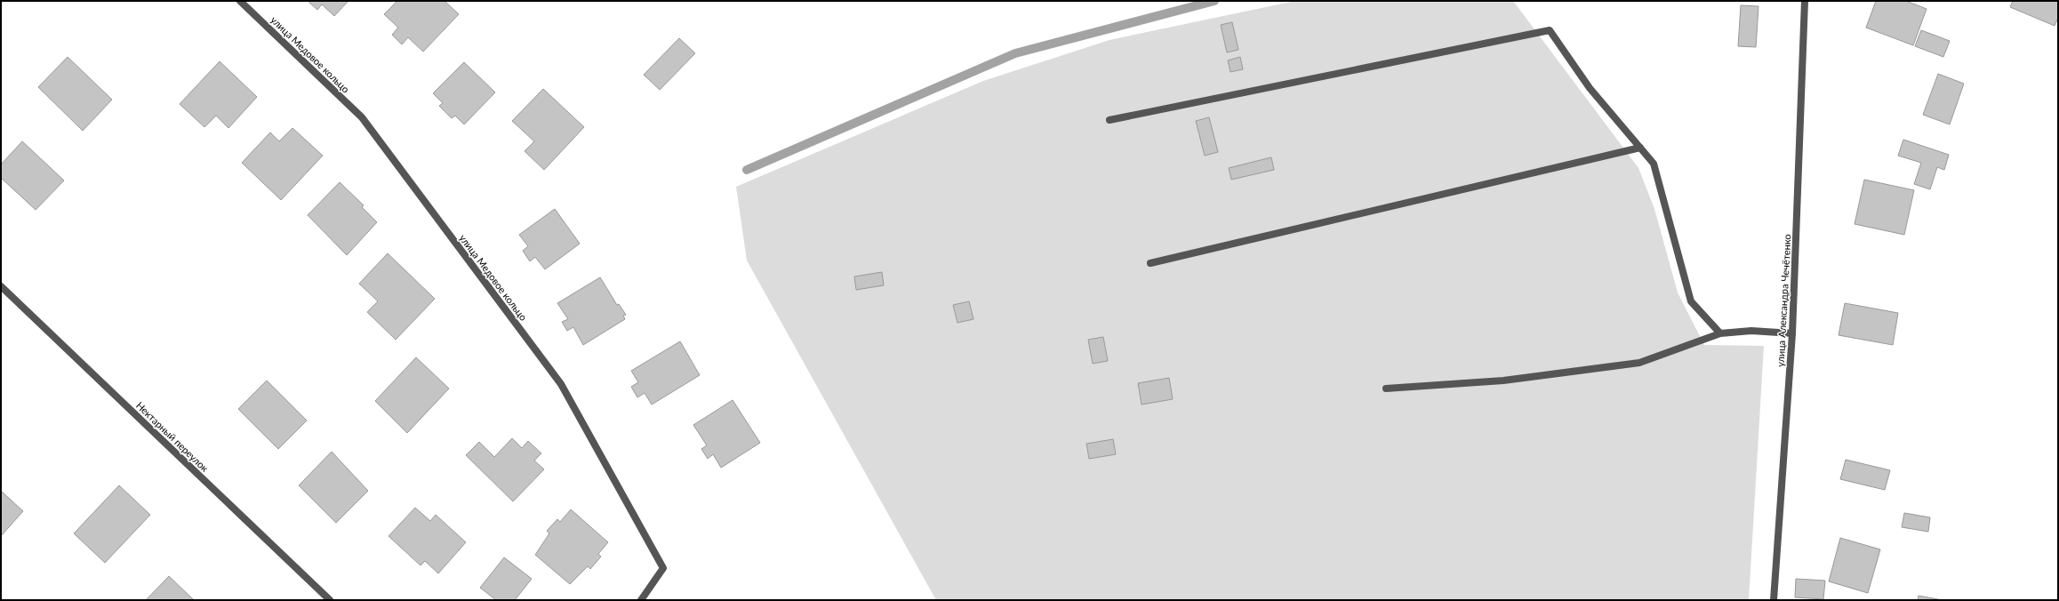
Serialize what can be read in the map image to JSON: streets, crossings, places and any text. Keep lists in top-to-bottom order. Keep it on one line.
{"streets":{"street":["улица Медовое кольцо","улица Александра Чечётенко","Нектарный переулок"]}}
